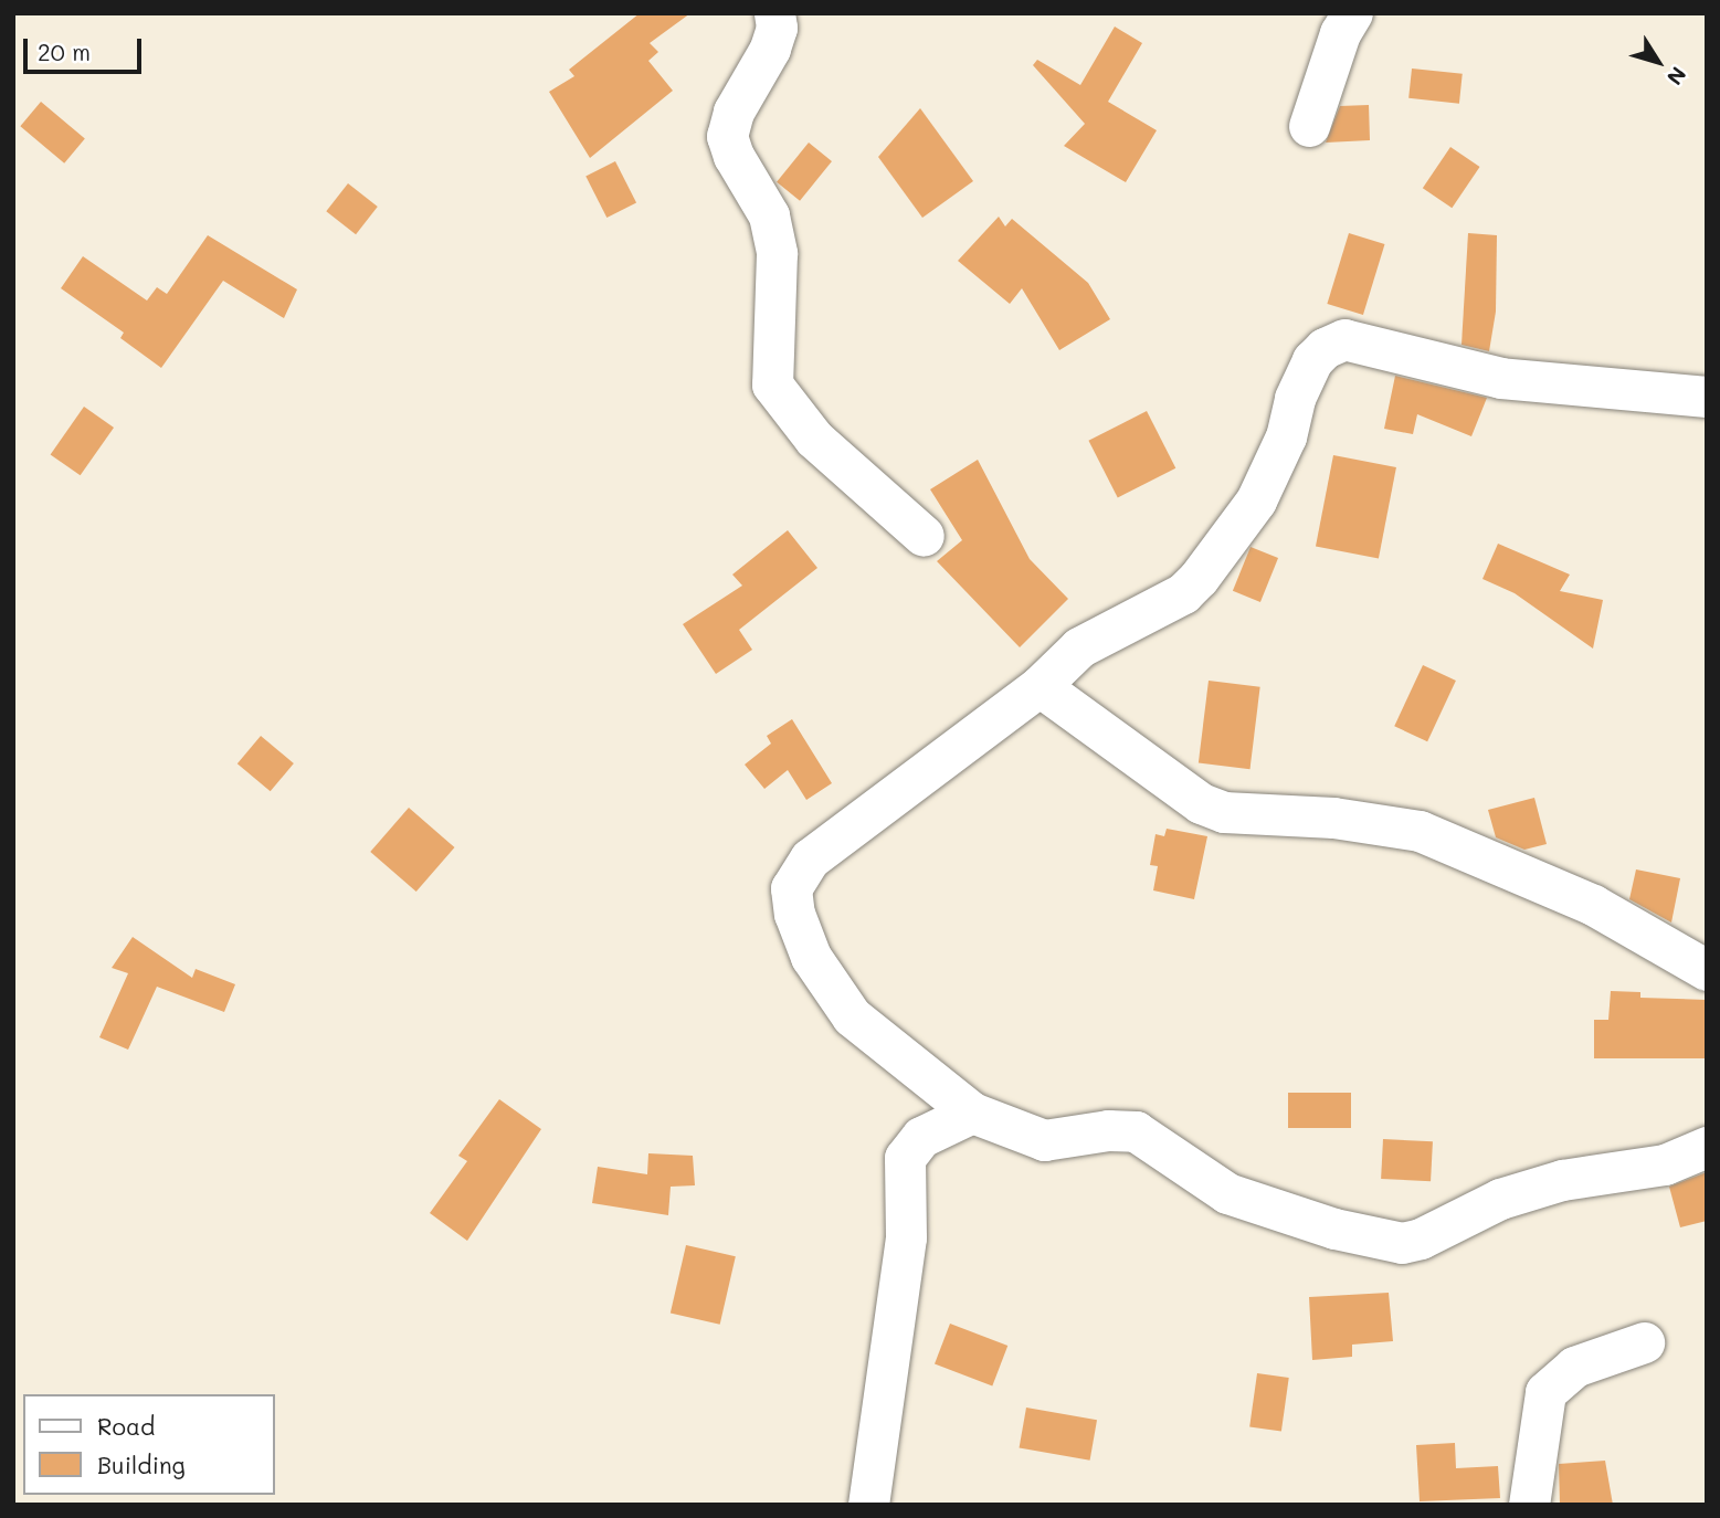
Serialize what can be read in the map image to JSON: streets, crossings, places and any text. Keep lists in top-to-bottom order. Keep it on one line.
{"legend":["Road","Building"],"scale_bar":"20 m","north":"bottom right"}
